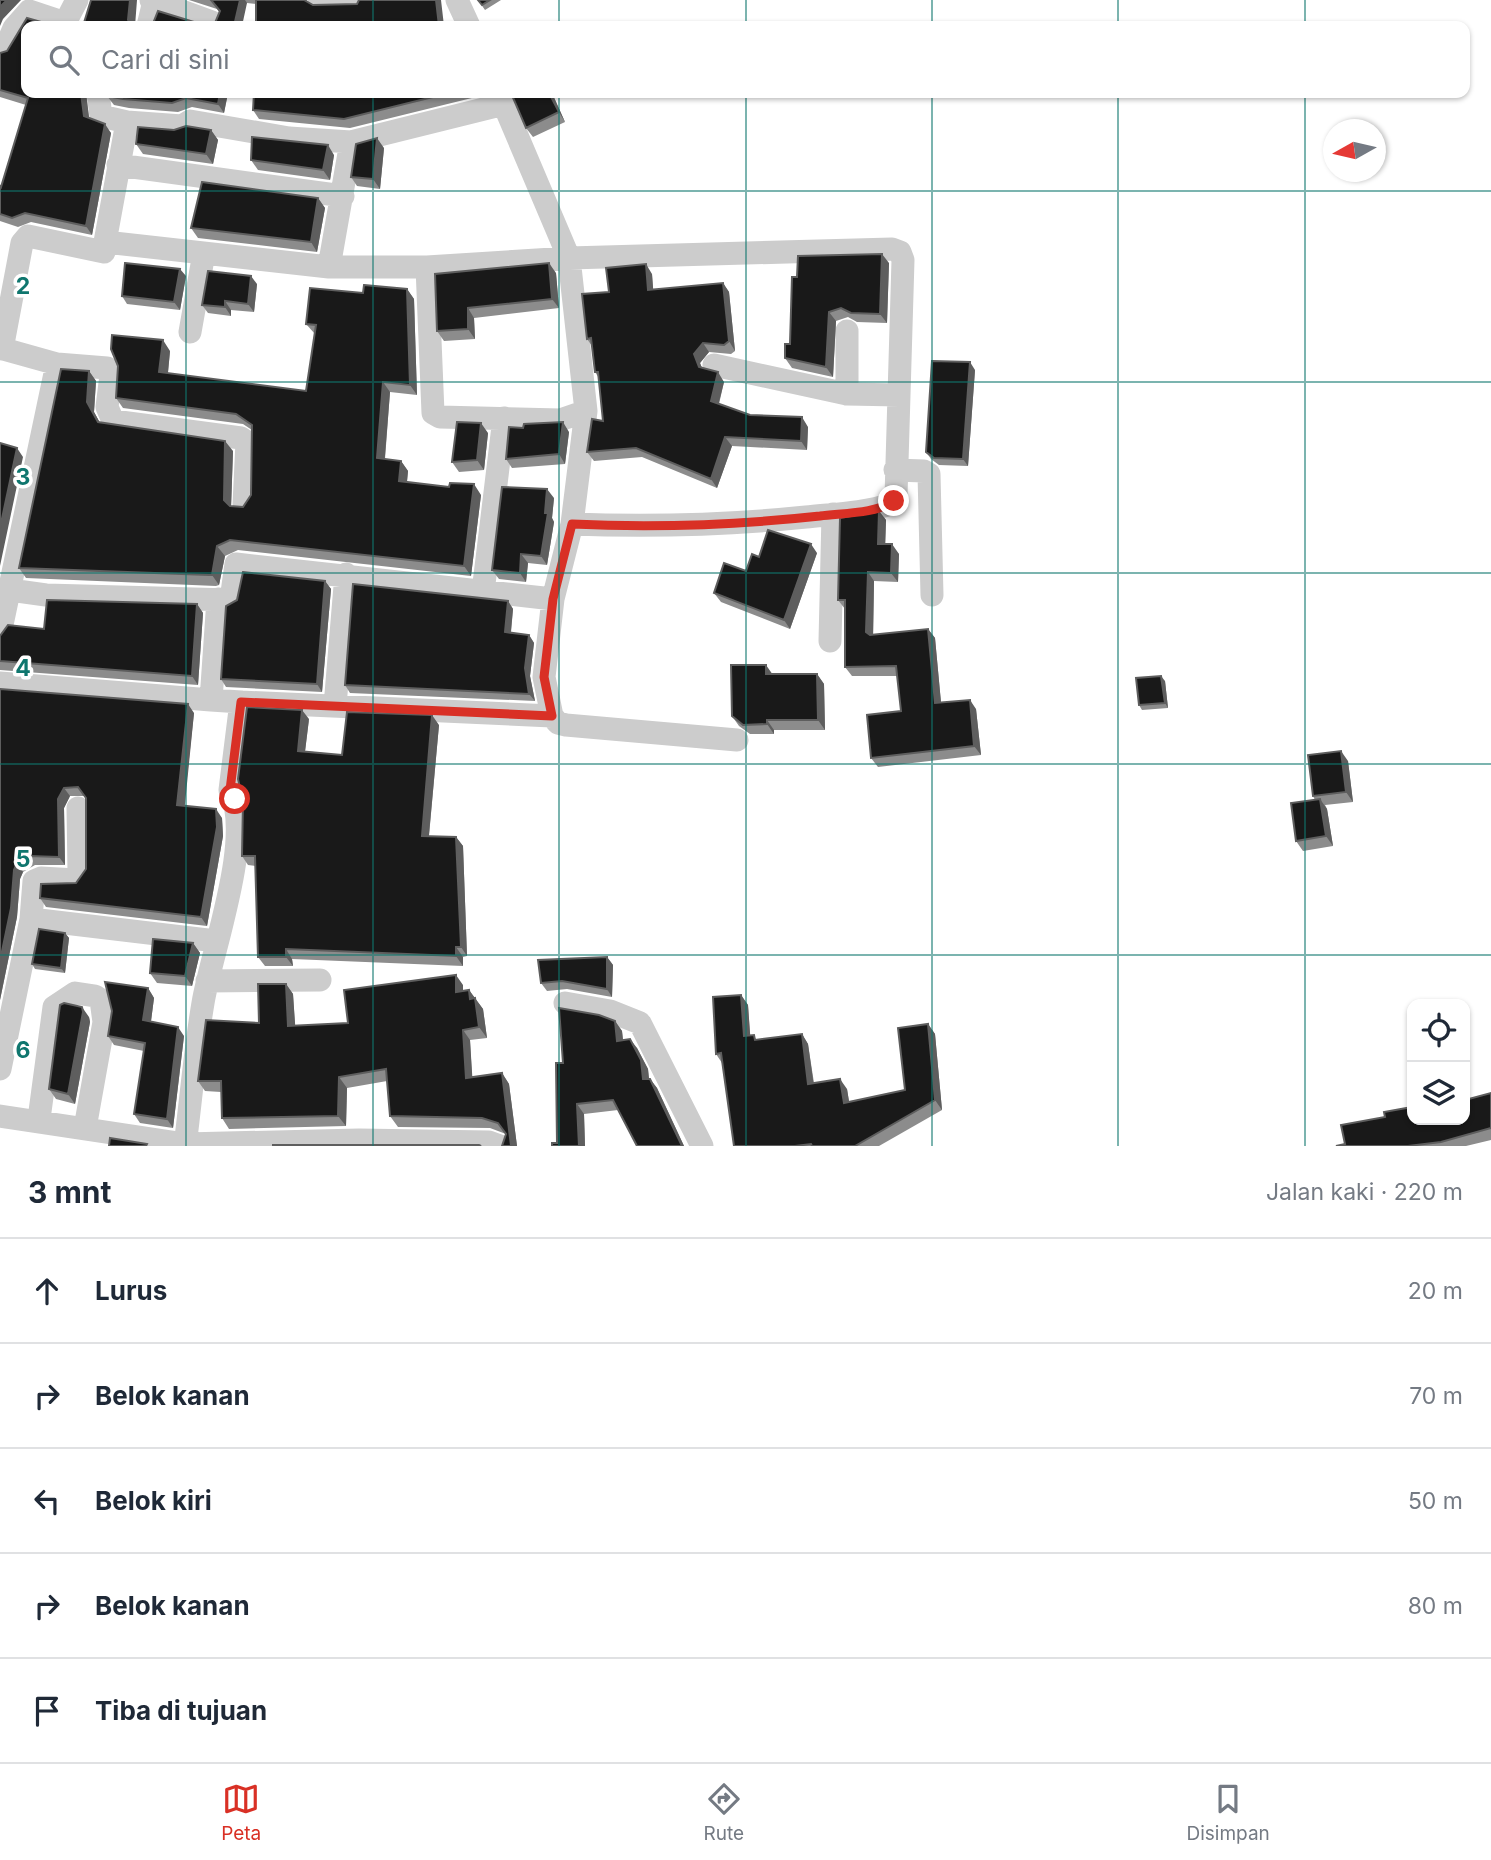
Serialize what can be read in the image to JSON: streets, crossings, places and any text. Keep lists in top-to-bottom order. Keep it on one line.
{"north":"left","page":{"search":"Cari di sini","heading":["3 mnt","Jalan kaki · 220 m"],"list":[["Lurus","20 m"],["Belok kanan","70 m"],["Belok kiri","50 m"],["Belok kanan","80 m"],"Tiba di tujuan"],"nav":["Peta","Rute","Disimpan"]},"grid":{"rows":["2","3","4","5","6"]}}
